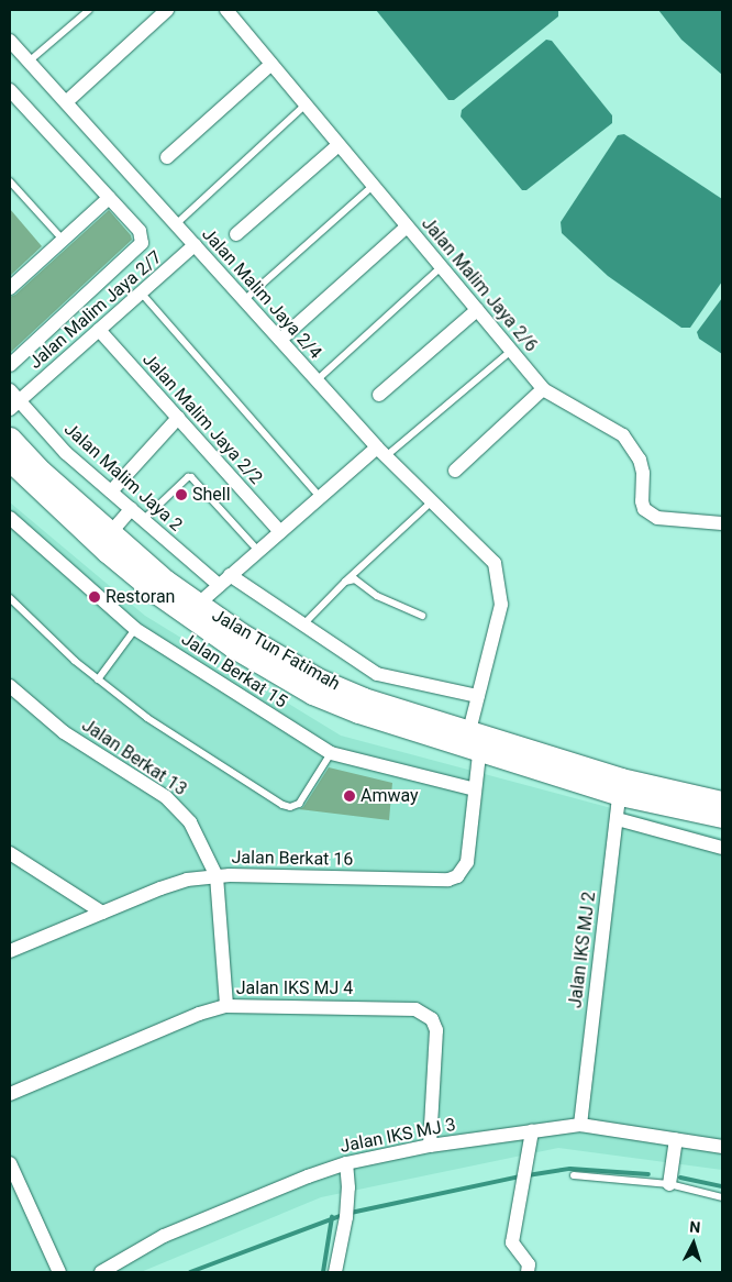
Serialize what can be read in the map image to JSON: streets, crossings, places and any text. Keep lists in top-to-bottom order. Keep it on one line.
{"streets":{"main road":["Jalan Tun Fatimah"],"street":["Jalan Malim Jaya 2/6","Jalan Malim Jaya 2/4","Jalan Malim Jaya 2/7","Jalan Malim Jaya 2/2","Jalan Malim Jaya 2","Jalan Berkat 15","Jalan Berkat 13","Jalan Berkat 16","Jalan IKS MJ 2","Jalan IKS MJ 4","Jalan IKS MJ 3"]},"crossings":[["Jalan Malim Jaya 2/4","Jalan Malim Jaya 2/7"],["Jalan Malim Jaya 2/4","Jalan Berkat 16"],["Jalan Malim Jaya 2/7","Jalan Malim Jaya 2/2"],["Jalan Malim Jaya 2/7","Jalan Malim Jaya 2"],["Jalan Tun Fatimah","Jalan Berkat 16"],["Jalan Tun Fatimah","Jalan IKS MJ 2"],["Jalan Berkat 15","Jalan Berkat 16"],["Jalan Berkat 13","Jalan Berkat 16"],["Jalan IKS MJ 2","Jalan IKS MJ 3"],["Jalan IKS MJ 4","Jalan IKS MJ 3"]],"places":["Shell","Restoran","Amway"],"north":"top"}
